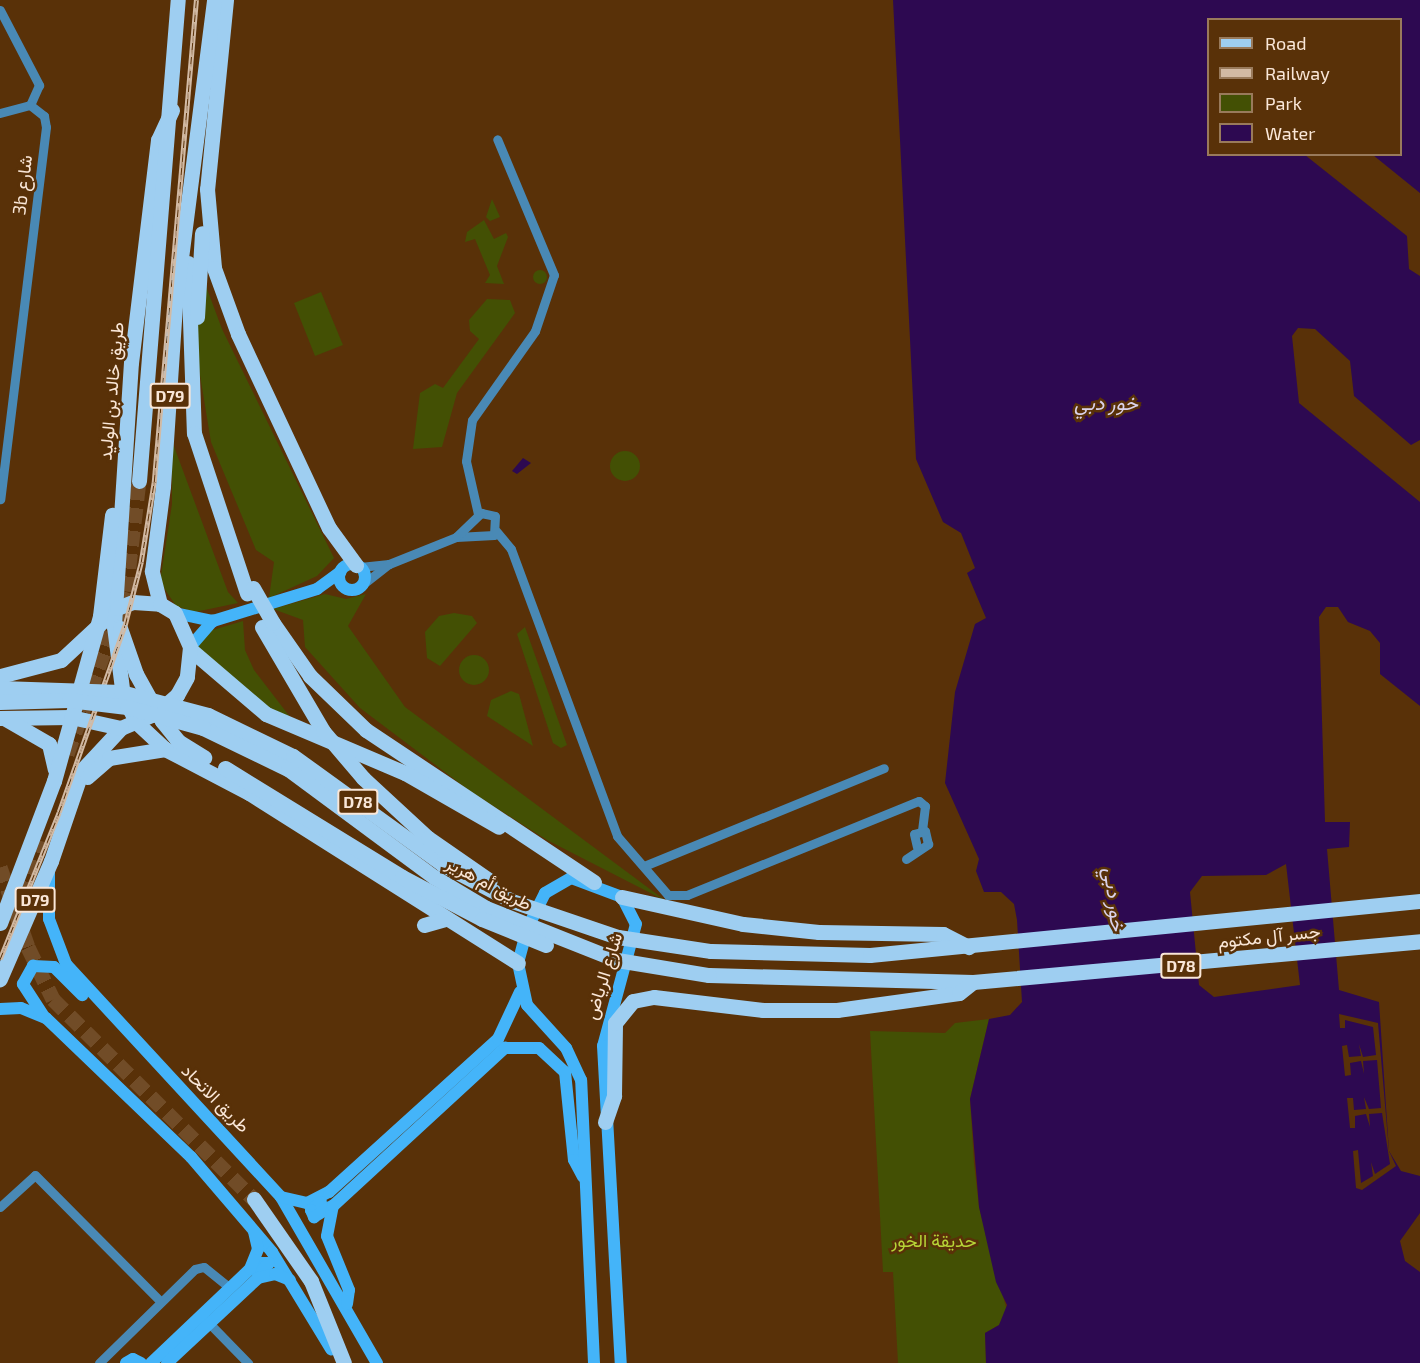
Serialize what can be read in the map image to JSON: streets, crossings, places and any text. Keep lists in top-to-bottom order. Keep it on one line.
{"streets":{"main road":["طريق خالد بن الوليد","D79","D78","طريق أم هرير","جسر آل مكتوم","شارع الرياض","طريق الاتحاد"],"street":["3b شارع"]},"crossings":[["طريق خالد بن الوليد","D79"],["D79","طريق الاتحاد"],["D78","طريق أم هرير"],["D78","جسر آل مكتوم"],["طريق أم هرير","جسر آل مكتوم"]],"water":["خور دبي"],"parks":["حديقة الخور"],"legend":["Road","Railway","Park","Water"]}
